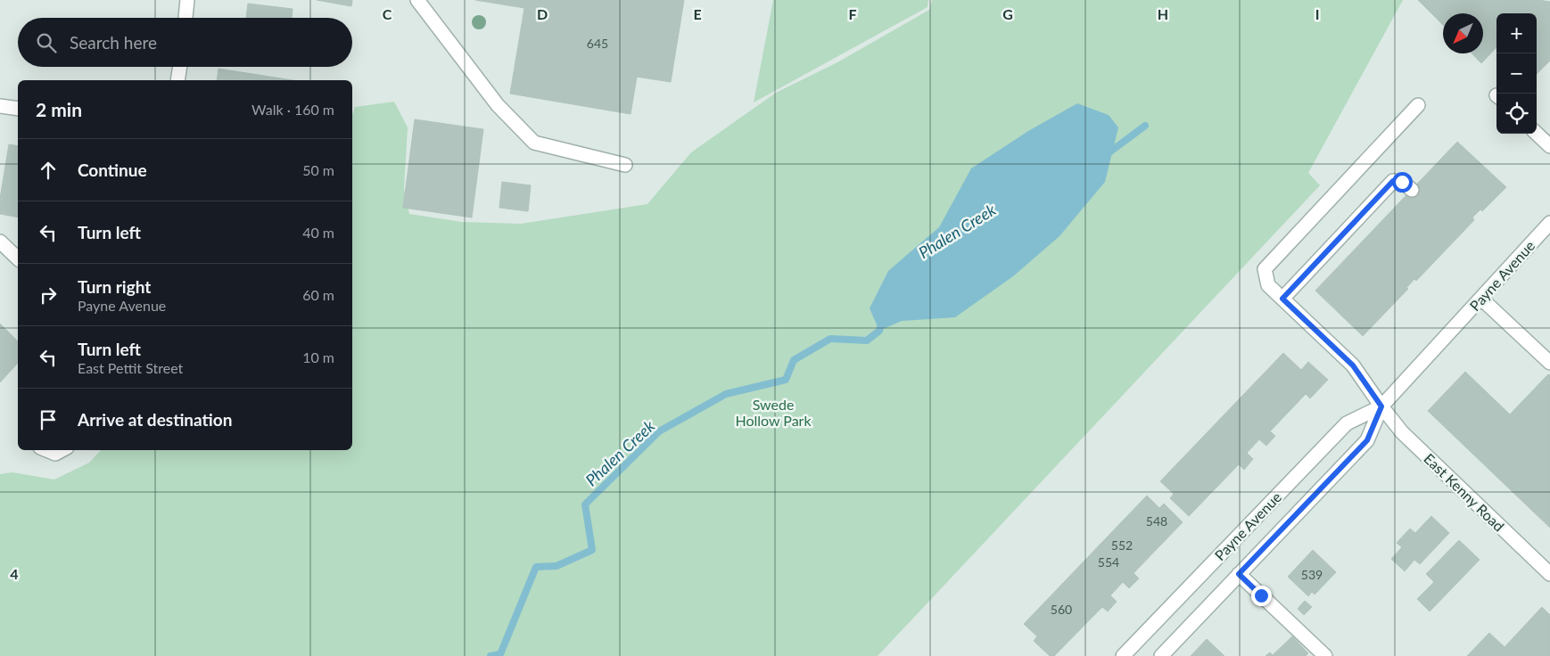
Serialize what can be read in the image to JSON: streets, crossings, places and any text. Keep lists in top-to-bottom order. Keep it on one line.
{"streets":{"street":["Payne Avenue","East Kenny Road"]},"crossings":[["Payne Avenue","East Kenny Road"]],"water":["Phalen Creek"],"parks":["Swede Hollow Park"],"house_numbers":["645","548","552","554","539","560"],"north":"bottom left","page":{"map_buttons":["+","−"],"search":"Search here","heading":["2 min","Walk · 160 m"],"list":[["Continue","50 m"],["Turn left","40 m"],["Turn right","Payne Avenue","60 m"],["Turn left","East Pettit Street","10 m"],"Arrive at destination"]},"grid":{"columns":["C","D","E","F","G","H","I"],"rows":["4"]}}
